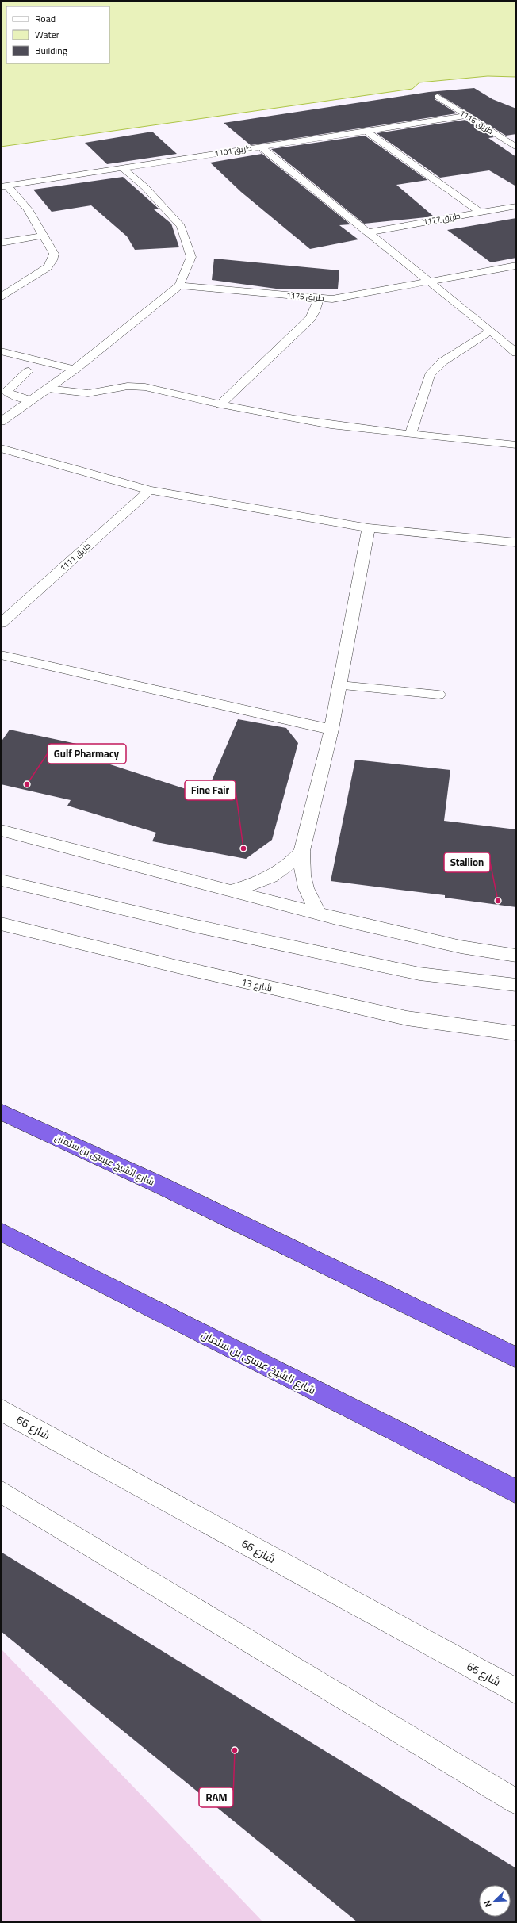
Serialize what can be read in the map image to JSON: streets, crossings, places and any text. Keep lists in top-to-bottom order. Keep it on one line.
{"streets":{"highway":["شارع الشيخ عيسى بن سلمان"],"street":["طريق 1116","طريق 1101","طريق 1177","طريق 1175","طريق 1111","شارع 13","شارع 66"]},"crossings":[["طريق 1116","طريق 1101"]],"places":["Gulf Pharmacy","Fine Fair","Stallion","RAM"],"legend":["Road","Water","Building"],"north":"bottom left"}
